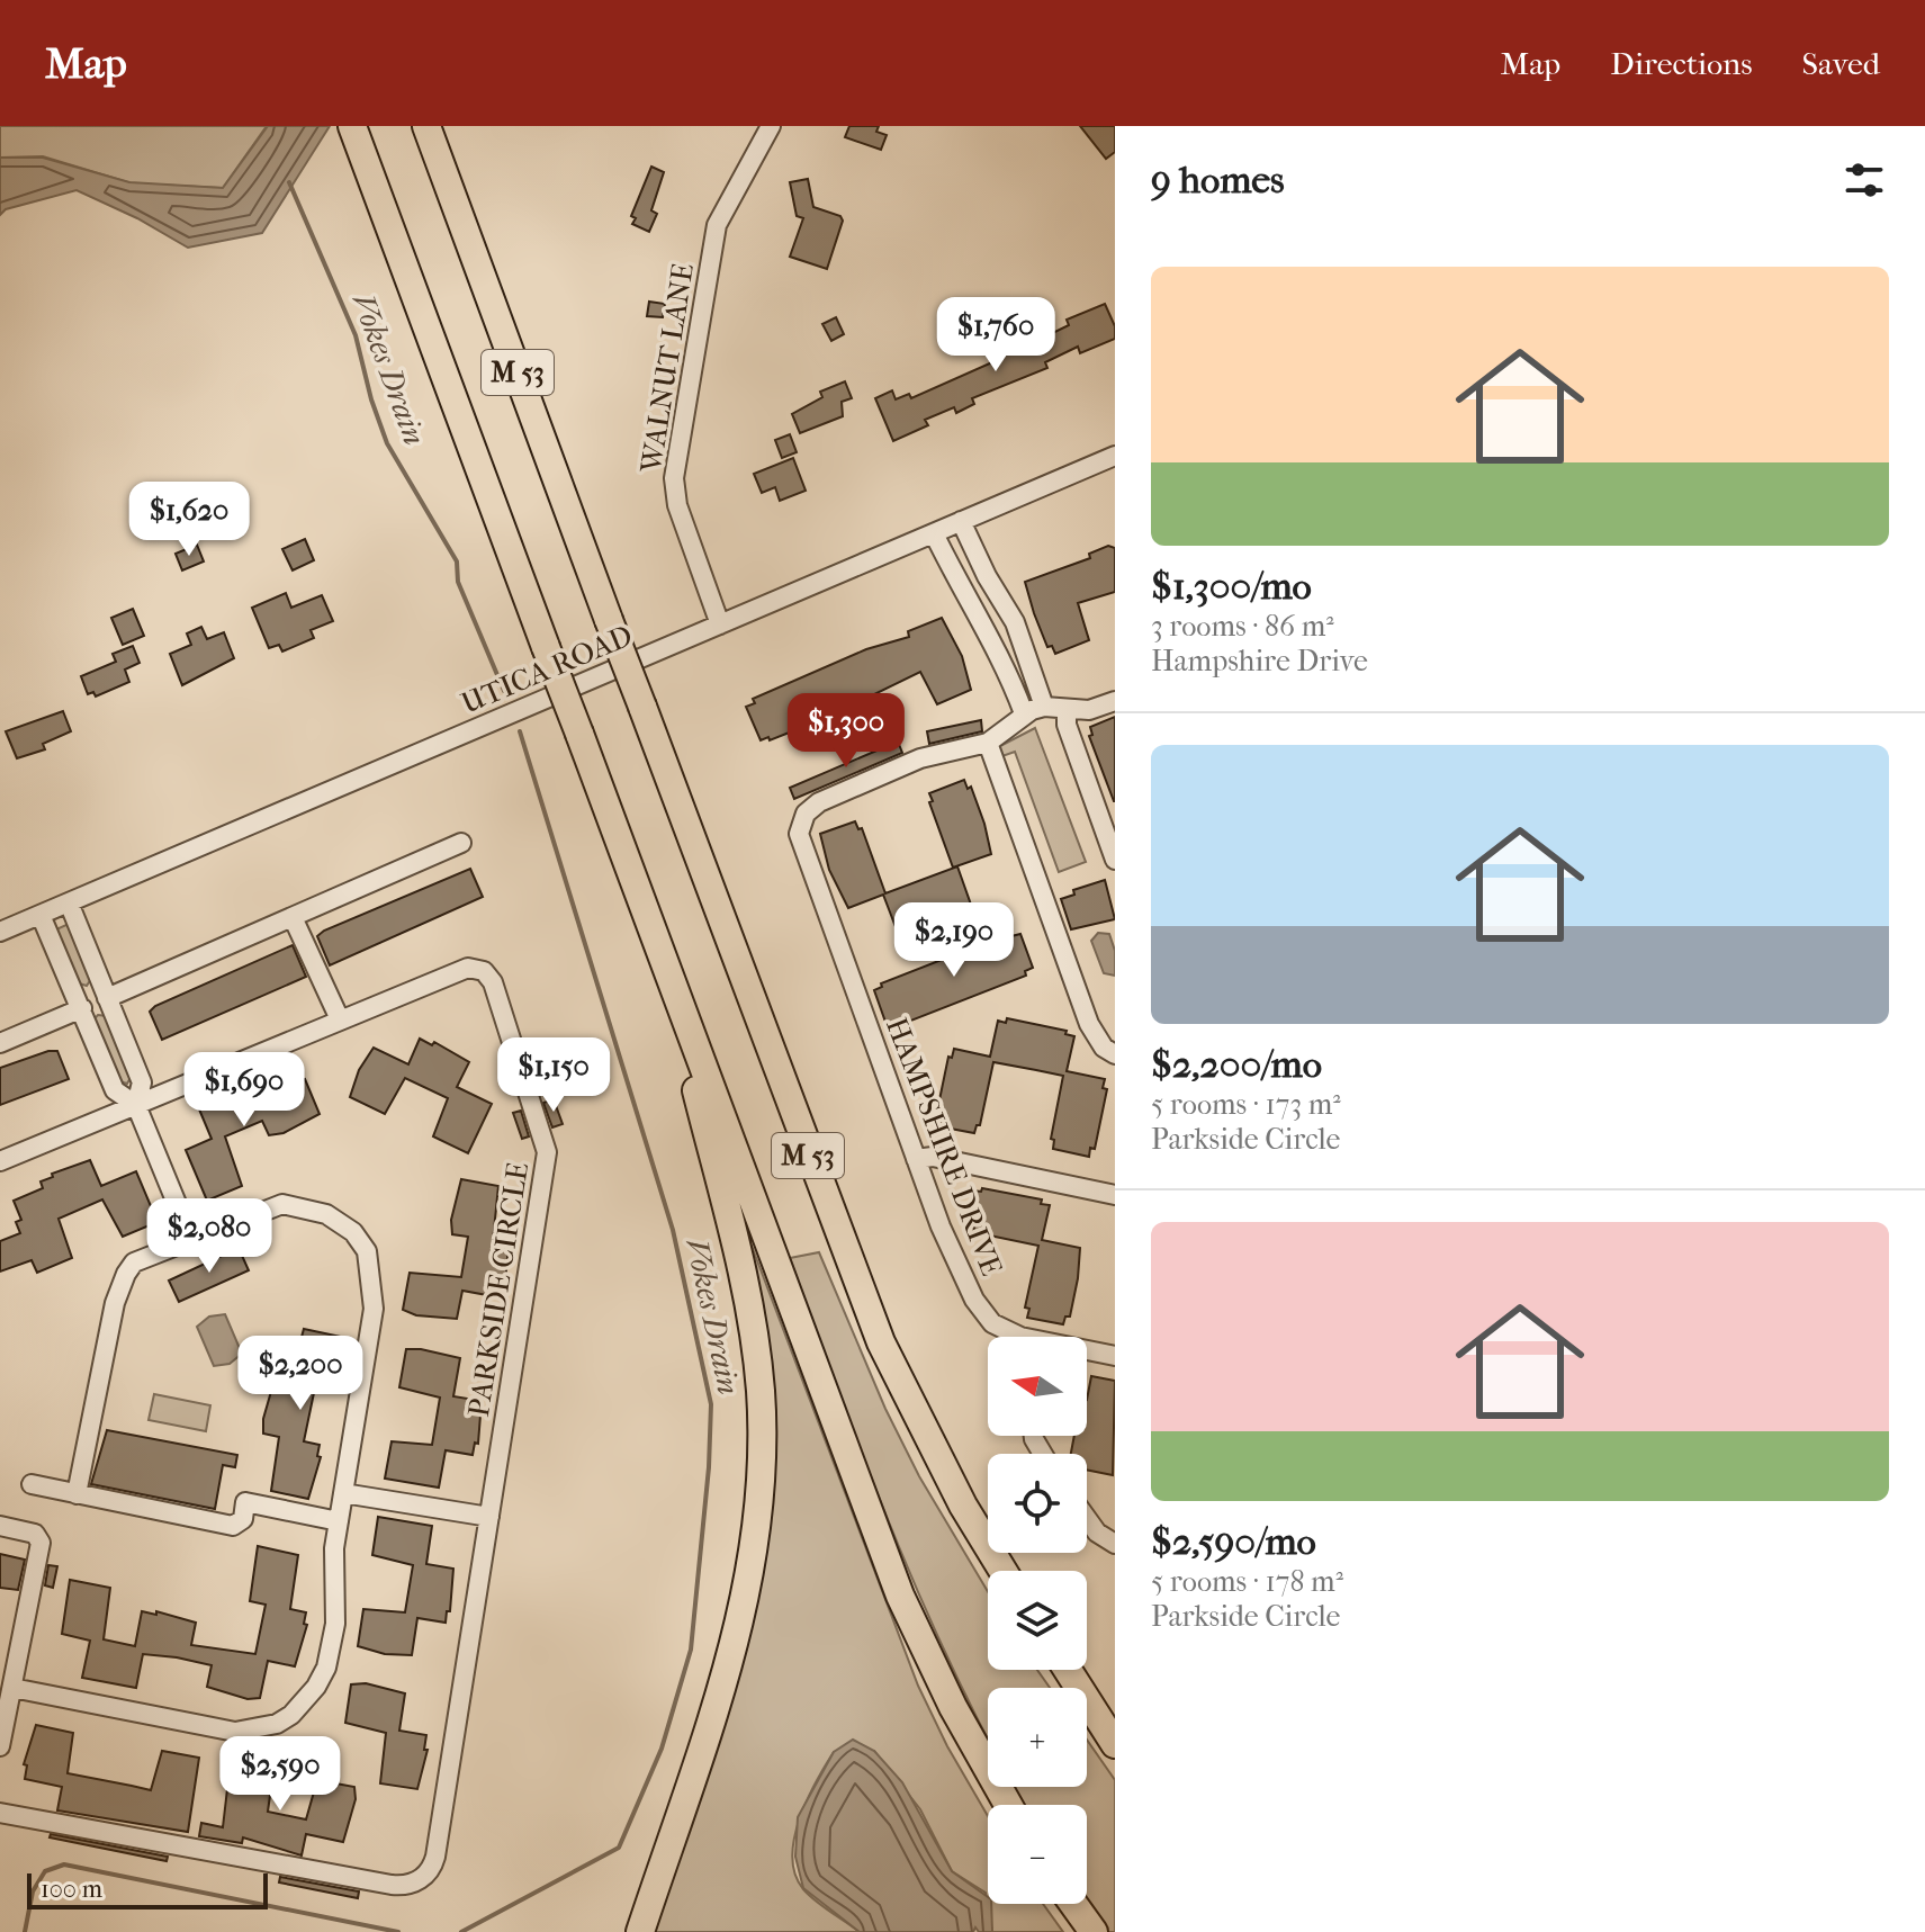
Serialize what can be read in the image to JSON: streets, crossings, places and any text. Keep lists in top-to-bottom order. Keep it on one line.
{"streets":{"highway":["M 53"],"street":["WALNUT LANE","UTICA ROAD","HAMPSHIRE DRIVE","PARKSIDE CIRCLE"]},"crossings":[["WALNUT LANE","UTICA ROAD"]],"water":["Vokes Drain"],"scale_bar":"100 m","north":"left","page":{"header":"Map","nav":["Map","Directions","Saved"],"heading":"9 homes","list":[{"name":"$1,300/mo","note":"3 rooms · 86 m² · Hampshire Drive"},{"name":"$2,200/mo","note":"5 rooms · 173 m² · Parkside Circle"},{"name":"$2,590/mo","note":"5 rooms · 178 m² · Parkside Circle"}],"price":["$1,760","$1,620","$1,300","$2,190","$1,150","$1,690","$2,080","$2,200","$2,590"],"map_buttons":["+","−"],"scale":"100 m"}}
